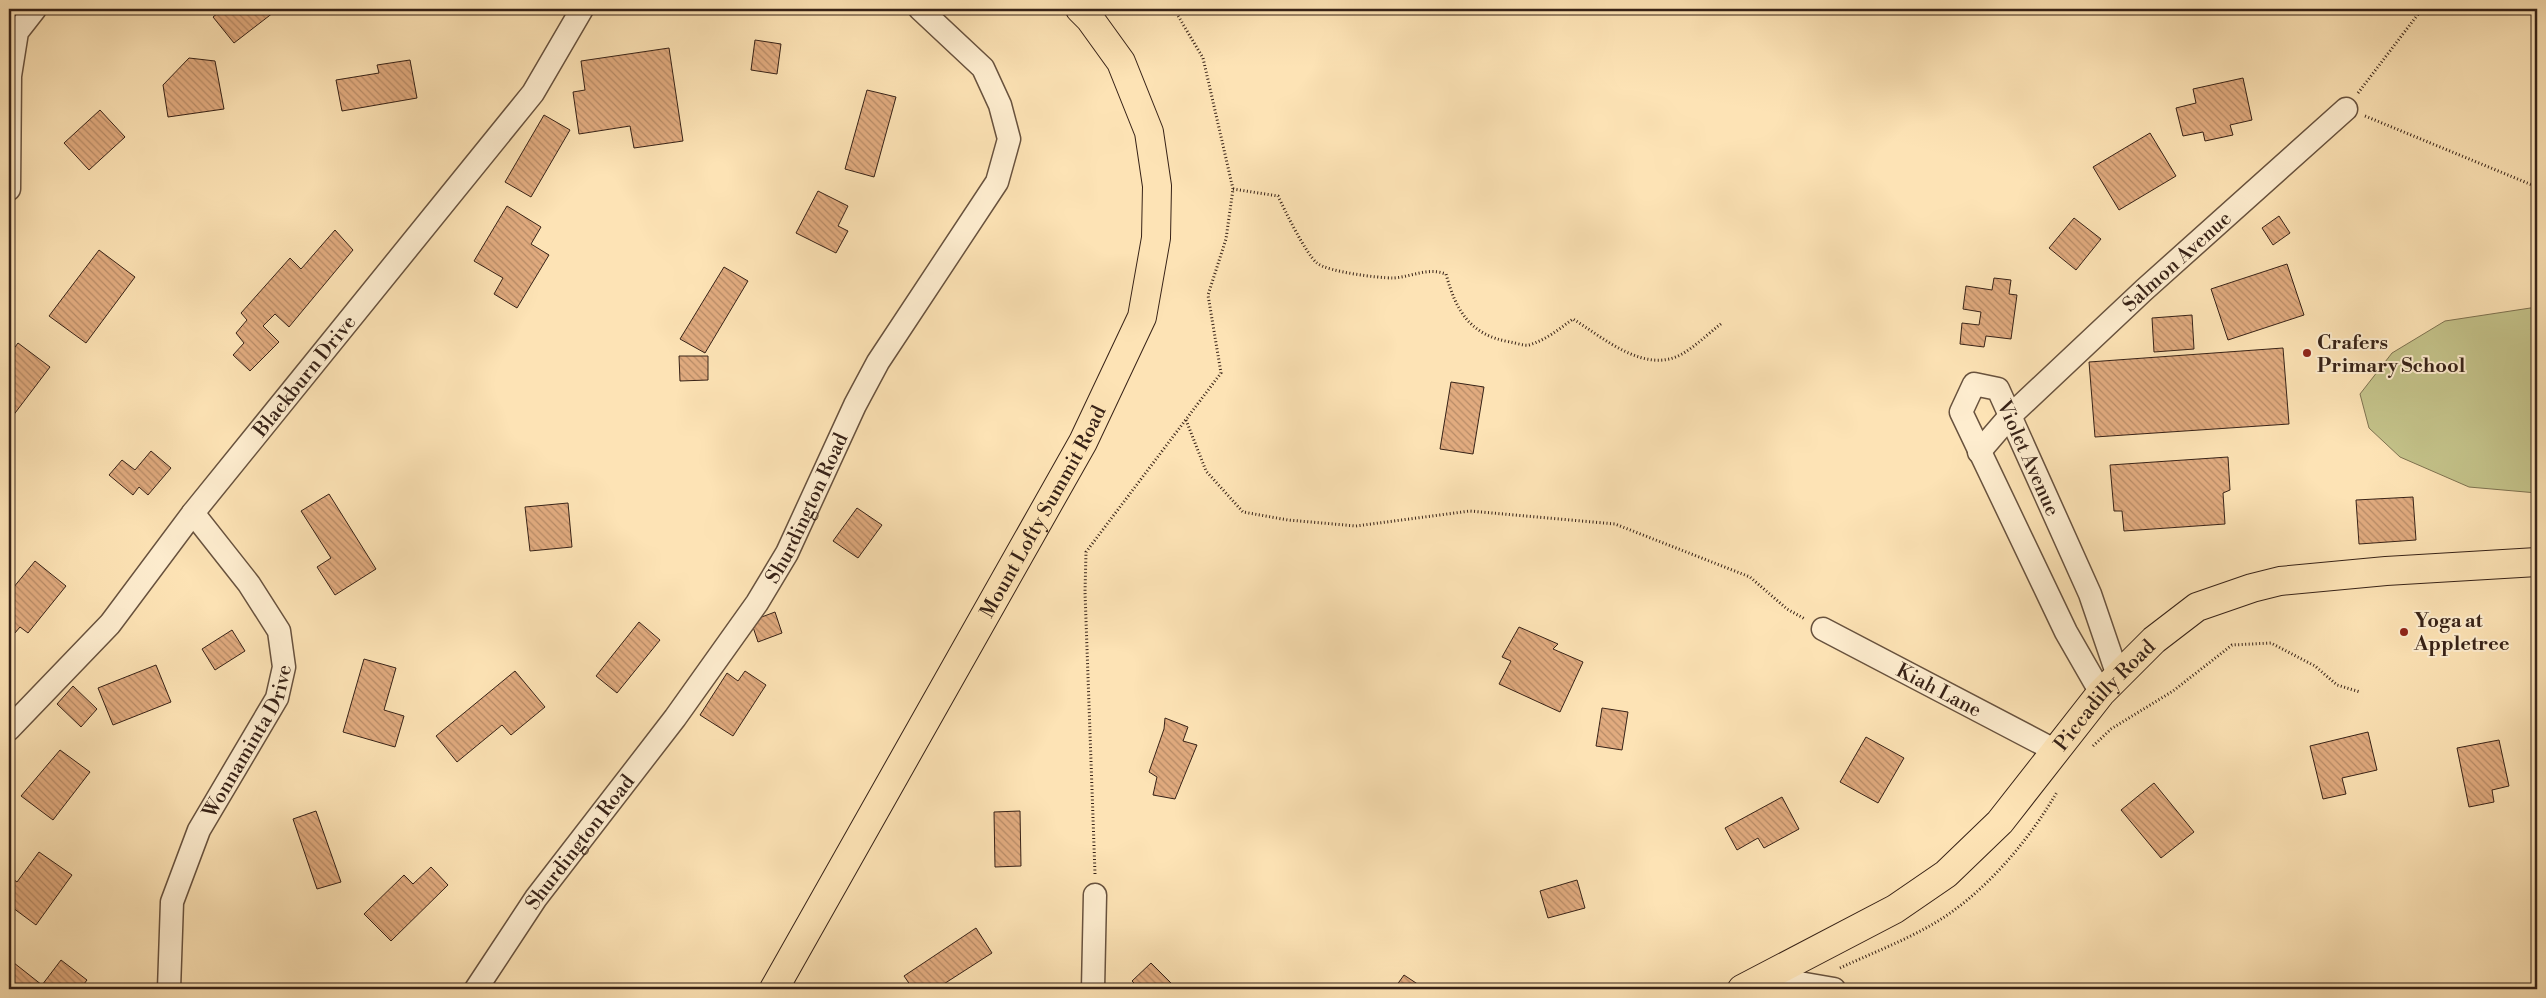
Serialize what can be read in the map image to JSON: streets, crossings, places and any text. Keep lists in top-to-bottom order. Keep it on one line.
{"streets":{"main road":["Mount Lofty Summit Road","Piccadilly Road"],"street":["Salmon Avenue","Blackburn Drive","Violet Avenue","Shurdington Road","Kiah Lane","Wonnaminta Drive"]},"crossings":[["Salmon Avenue","Violet Avenue"],["Blackburn Drive","Wonnaminta Drive"],["Violet Avenue","Piccadilly Road"],["Kiah Lane","Piccadilly Road"]],"places":["Crafers Primary School","Yoga at Appletree"]}
